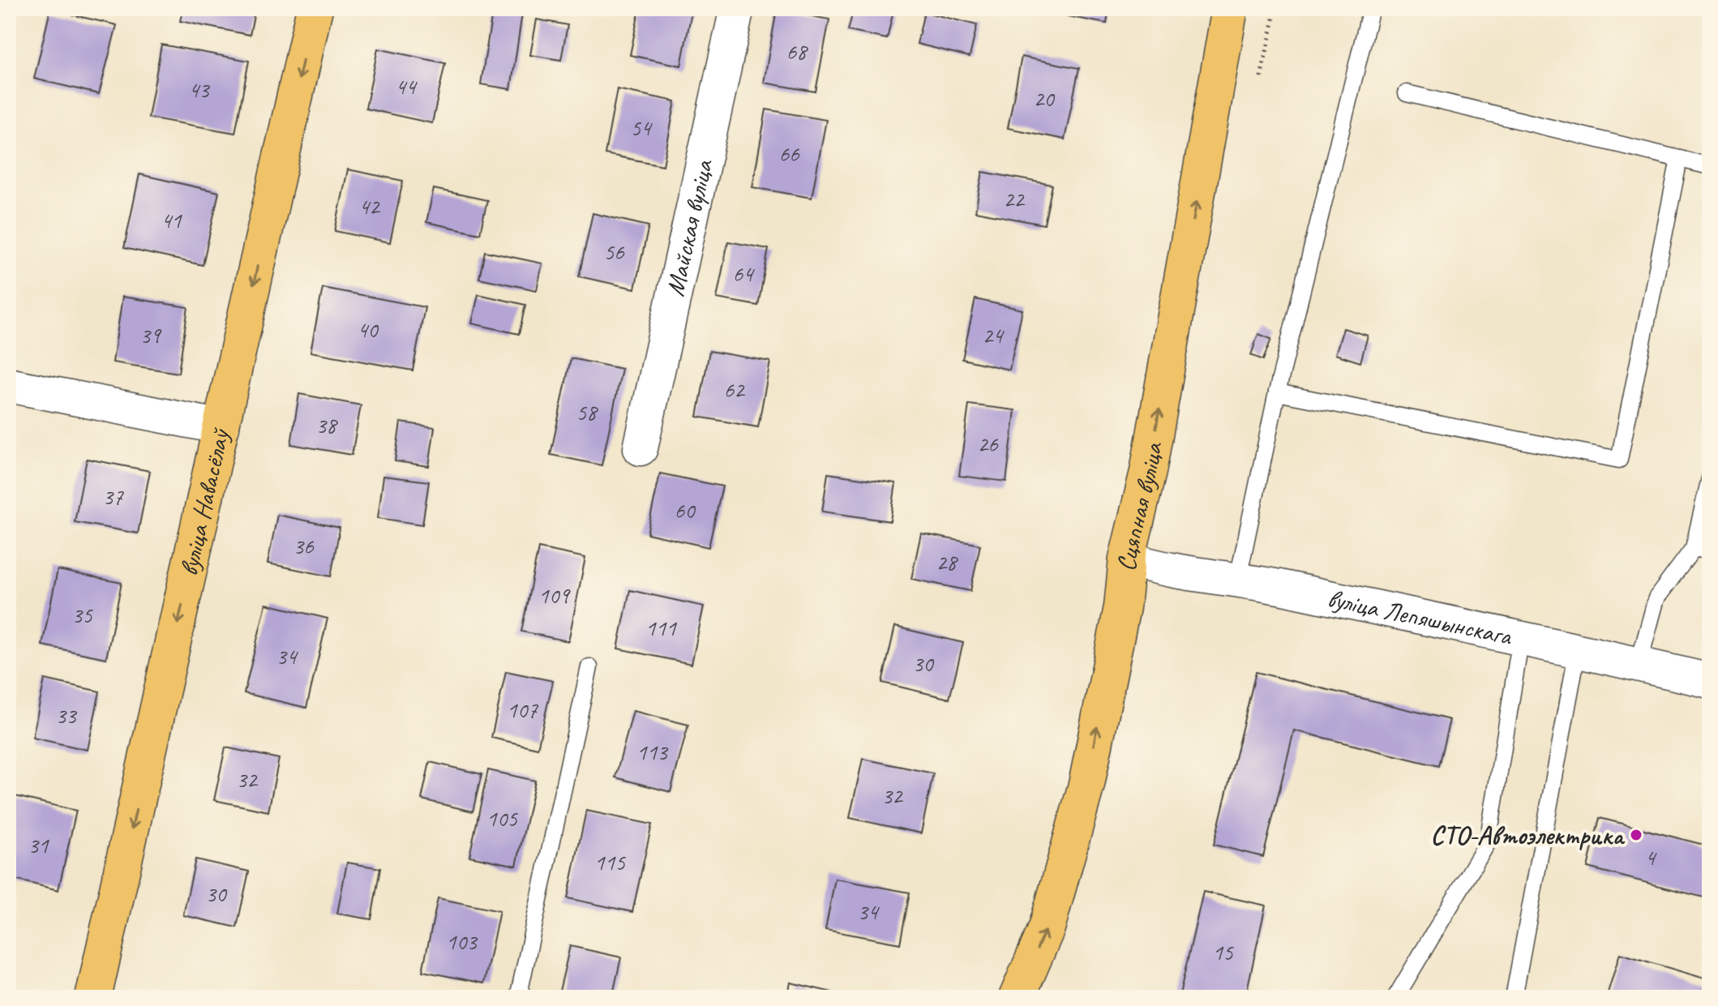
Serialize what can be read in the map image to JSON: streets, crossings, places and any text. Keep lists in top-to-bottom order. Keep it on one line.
{"streets":{"main road":["вуліца Навасёлаў","Сцяпная вуліца"],"street":["Майская вуліца","вуліца Лепяшынскага"]},"crossings":[["Сцяпная вуліца","вуліца Лепяшынскага"]],"one_way":["вуліца Навасёлаў","Сцяпная вуліца"],"places":["СТО-Автоэлектрика"],"house_numbers":["68","44","43","20","54","66","22","42","41","56","64","40","39","24","62","58","38","26","37","60","36","28","109","35","111","34","30","107","33","113","32","32","105","31","4","115","30","34","103","15"]}
